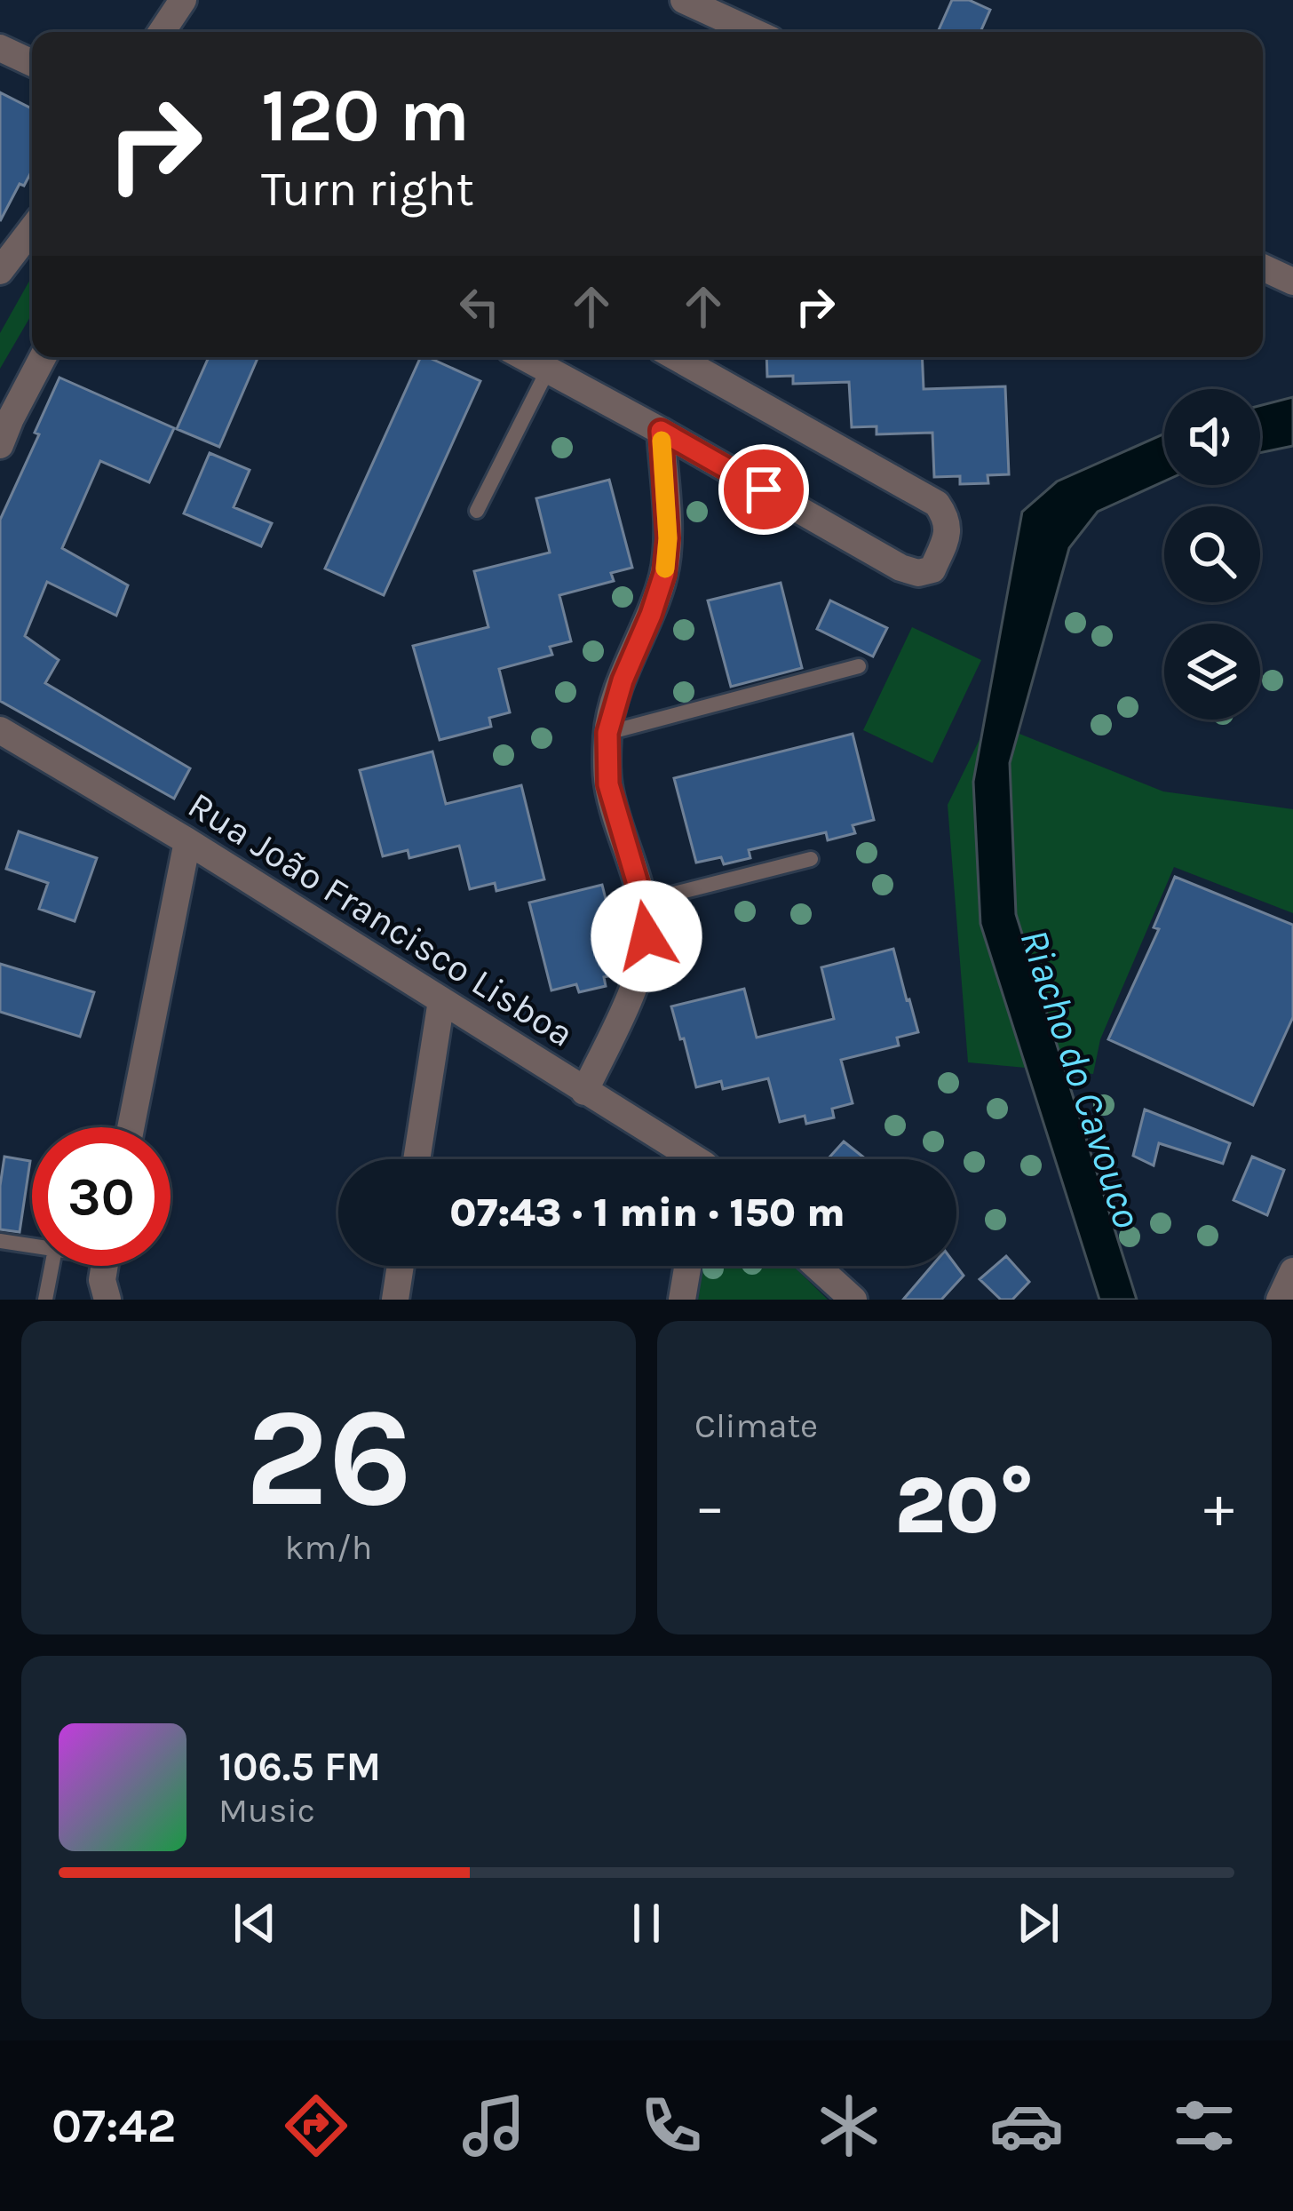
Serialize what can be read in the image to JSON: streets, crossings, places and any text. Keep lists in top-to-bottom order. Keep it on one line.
{"streets":{"street":["Rua João Francisco Lisboa"]},"water":["Riacho do Cavouco"],"page":{"turn":["120 m","Turn right"],"limit":"30","trip":"07:43 · 1 min · 150 m","tile":[["26","km/h"],"Climate"],"heat":["−","20°","+"],"song":["106.5 FM","Music"],"tabs":"07:42"}}
